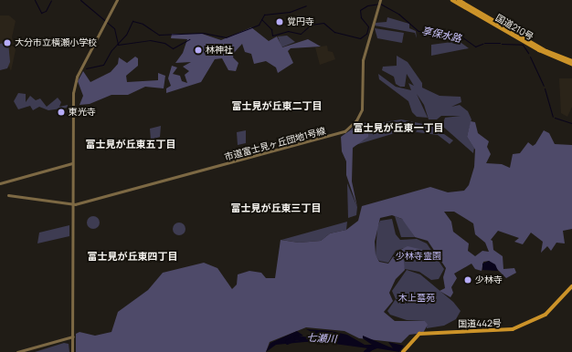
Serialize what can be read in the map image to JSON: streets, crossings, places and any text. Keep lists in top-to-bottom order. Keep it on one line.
{"streets":{"highway":["国道210号","国道442号"],"street":["市道富士見ヶ丘団地1号線"]},"districts":["富士見が丘東二丁目","富士見が丘東一丁目","富士見が丘東五丁目","富士見が丘東三丁目","富士見が丘東四丁目"],"water":["享保水路","七瀬川"],"parks":["少林寺霊園","木上墓苑"],"places":["覚円寺","大分市立横瀬小学校","林神社","東光寺","少林寺"]}
